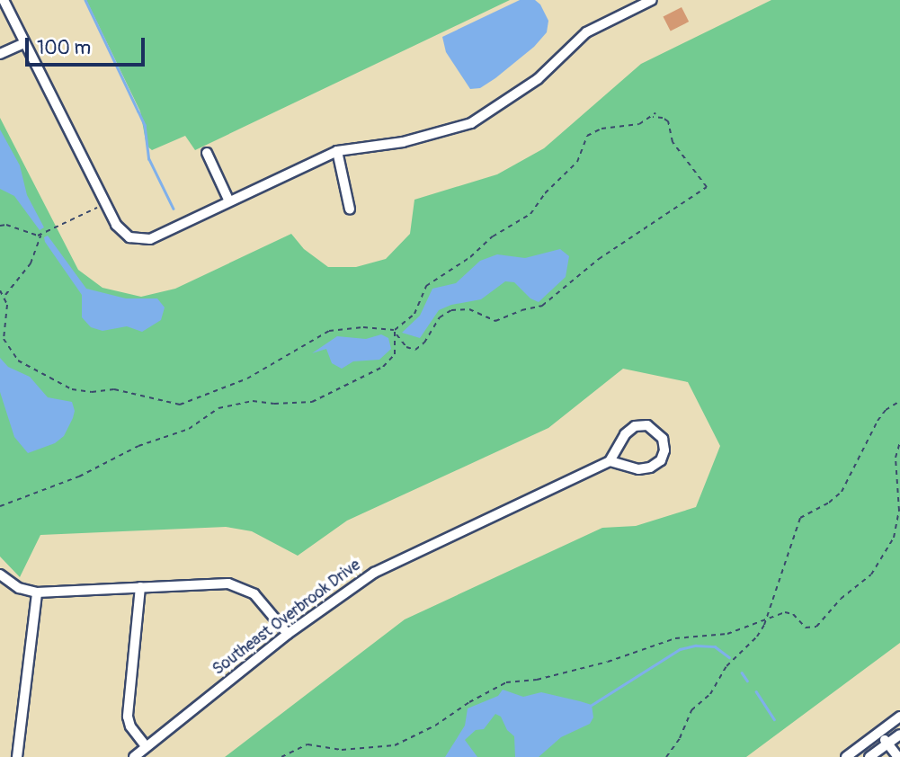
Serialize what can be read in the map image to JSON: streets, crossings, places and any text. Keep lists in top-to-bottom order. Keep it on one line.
{"streets":{"street":["Southeast Overbrook Drive"]},"scale_bar":"100 m"}
